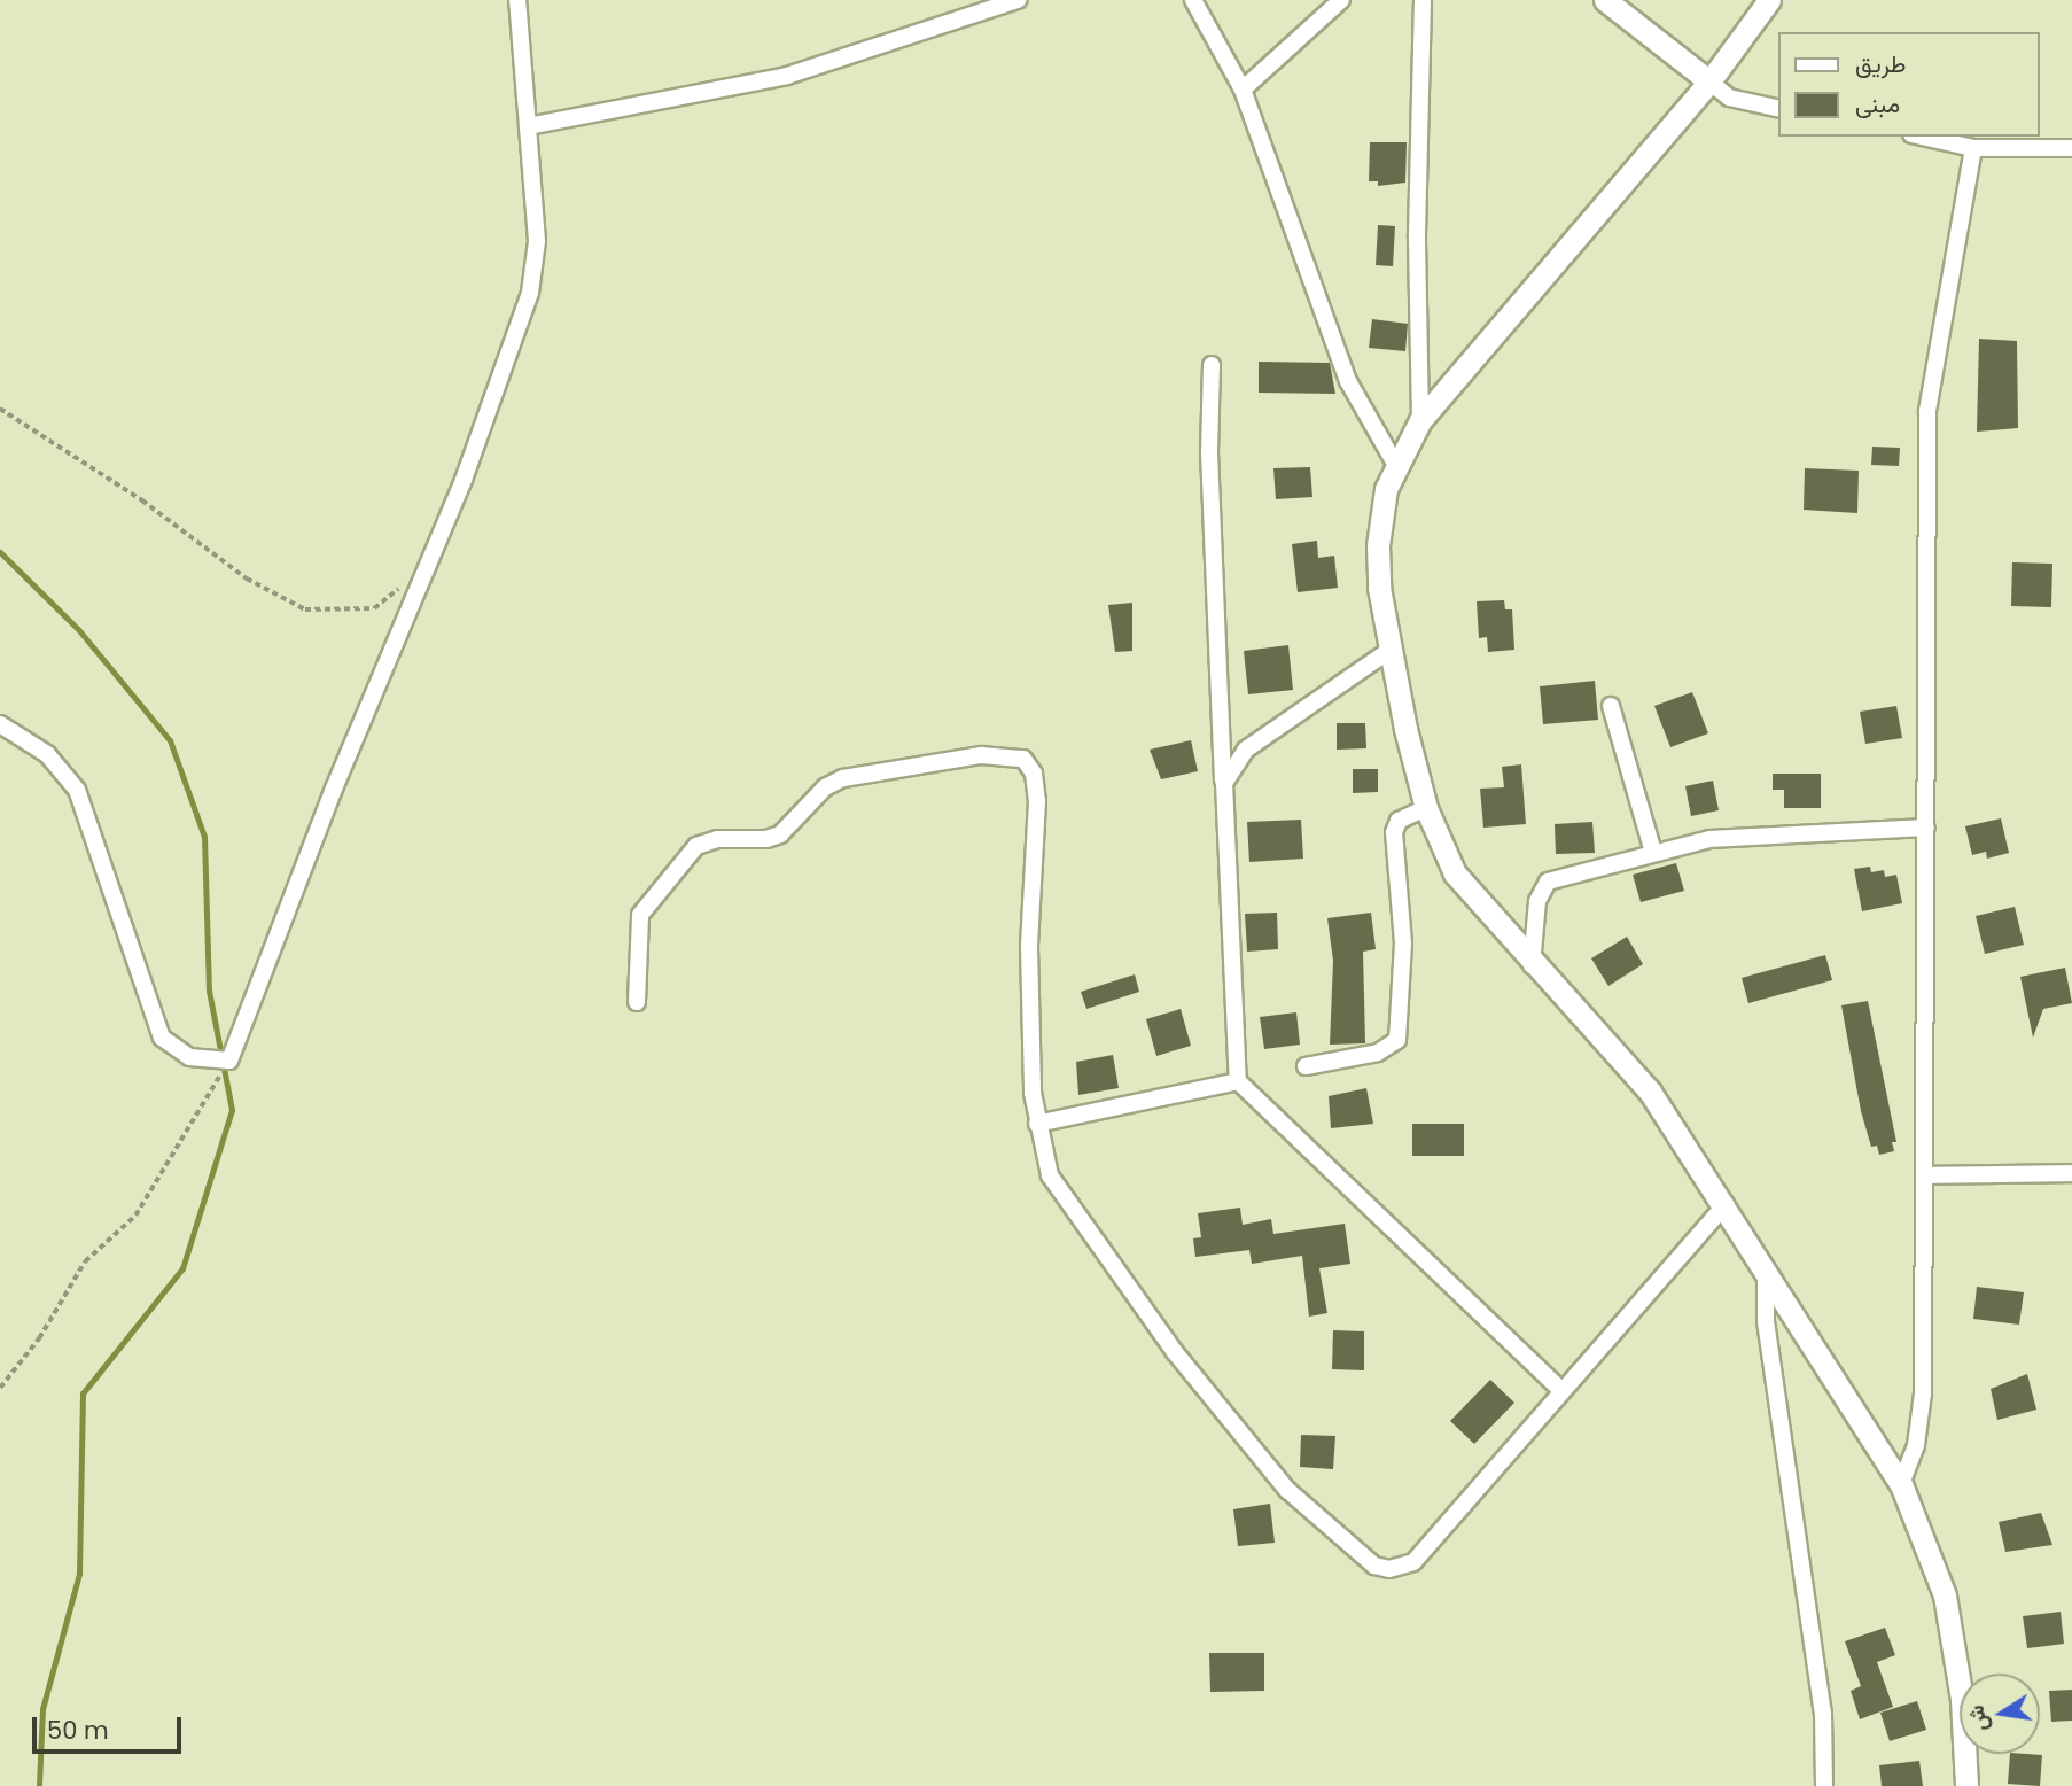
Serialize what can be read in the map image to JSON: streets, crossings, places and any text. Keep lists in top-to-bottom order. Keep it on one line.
{"legend":["طريق","مبنى"],"scale_bar":"50 m","north":"left"}
